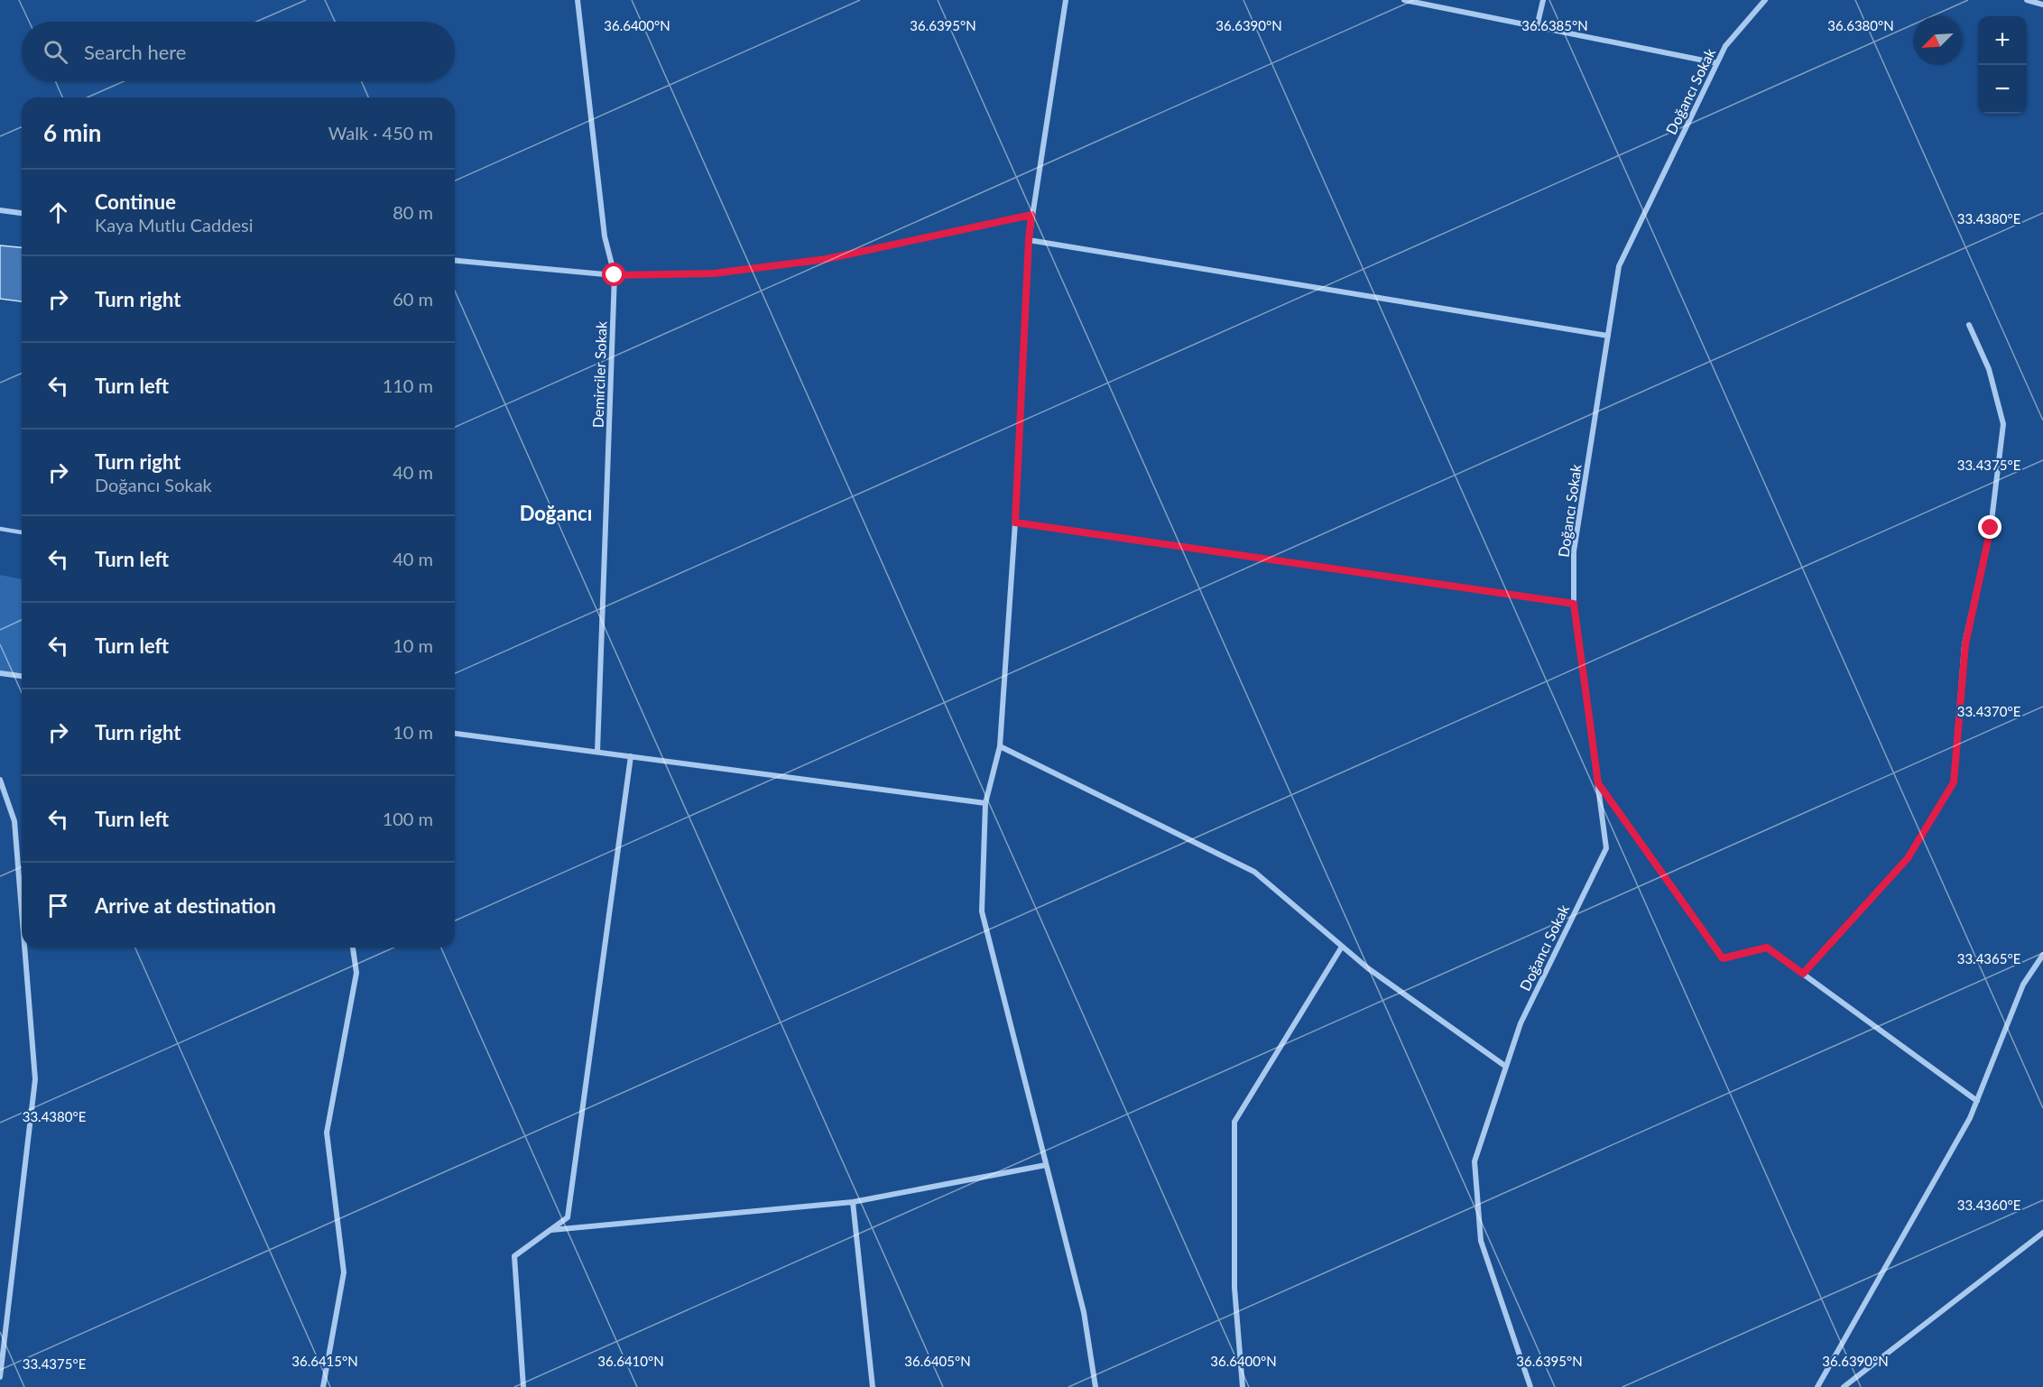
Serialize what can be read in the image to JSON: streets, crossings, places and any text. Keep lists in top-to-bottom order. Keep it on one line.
{"streets":{"street":["Doğancı Sokak","Demirciler Sokak"]},"districts":["Doğancı"],"north":"bottom left","page":{"map_buttons":["+","−"],"search":"Search here","heading":["6 min","Walk · 450 m"],"list":[["Continue","Kaya Mutlu Caddesi","80 m"],["Turn right","60 m"],["Turn left","110 m"],["Turn right","Doğancı Sokak","40 m"],["Turn left","40 m"],["Turn left","10 m"],["Turn right","10 m"],["Turn left","100 m"],"Arrive at destination"]},"coordinates":["36.6400°N","36.6395°N","36.6390°N","36.6385°N","36.6380°N","33.4380°E","33.4375°E","33.4370°E","33.4365°E","33.4360°E","36.6415°N","36.6410°N","36.6405°N"]}
